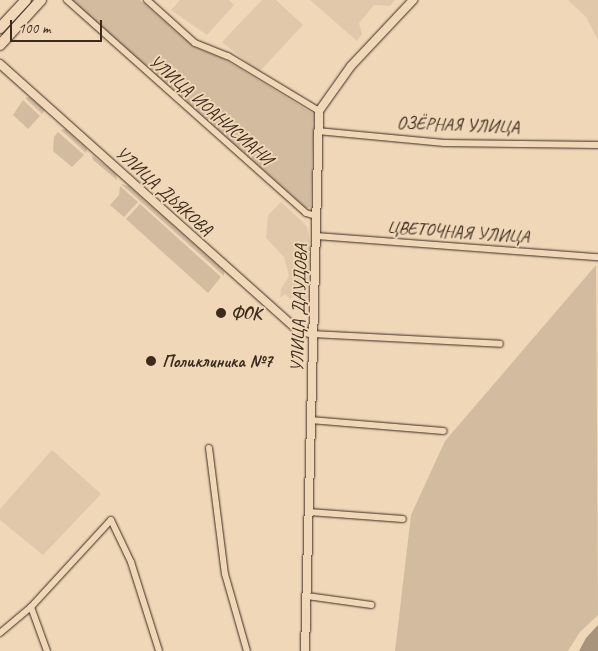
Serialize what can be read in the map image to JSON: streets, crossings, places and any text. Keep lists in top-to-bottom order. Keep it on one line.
{"streets":{"street":["УЛИЦА ИОАНИСИАНИ","ОЗЁРНАЯ УЛИЦА","УЛИЦА ДЬЯКОВА","ЦВЕТОЧНАЯ УЛИЦА","УЛИЦА ДАУДОВА"]},"crossings":[["УЛИЦА ИОАНИСИАНИ","УЛИЦА ДАУДОВА"],["ОЗЁРНАЯ УЛИЦА","УЛИЦА ДАУДОВА"],["УЛИЦА ДЬЯКОВА","УЛИЦА ДАУДОВА"],["ЦВЕТОЧНАЯ УЛИЦА","УЛИЦА ДАУДОВА"]],"places":["ФОК","Поликлиника №7"],"scale_bar":"100 m"}
